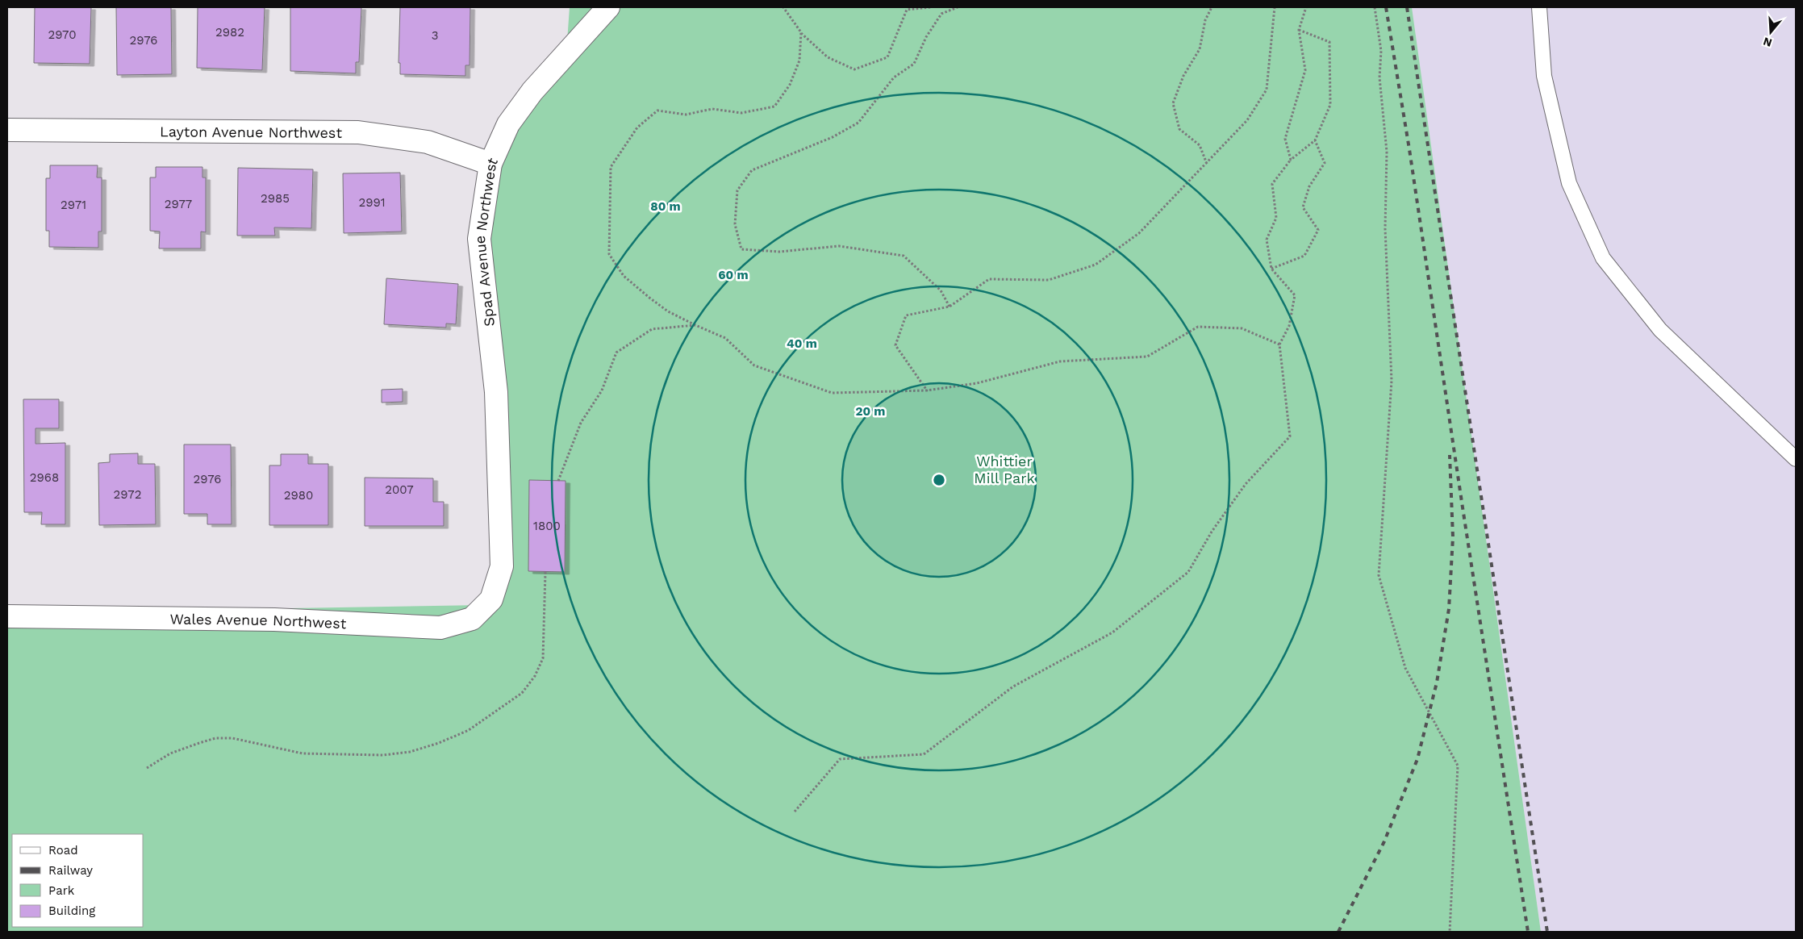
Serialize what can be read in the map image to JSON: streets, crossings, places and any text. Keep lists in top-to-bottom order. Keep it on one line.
{"streets":{"street":["Layton Avenue Northwest","Spad Avenue Northwest","Wales Avenue Northwest"]},"crossings":[["Layton Avenue Northwest","Spad Avenue Northwest"],["Spad Avenue Northwest","Wales Avenue Northwest"]],"parks":["Whittier Mill Park"],"house_numbers":["2982","2970","3","2976","2985","2991","2977","2971","2968","2976","2007","2972","2980","1800"],"legend":["Road","Railway","Park","Building"],"north":"bottom","rings":["80 m","60 m","40 m","20 m"]}
